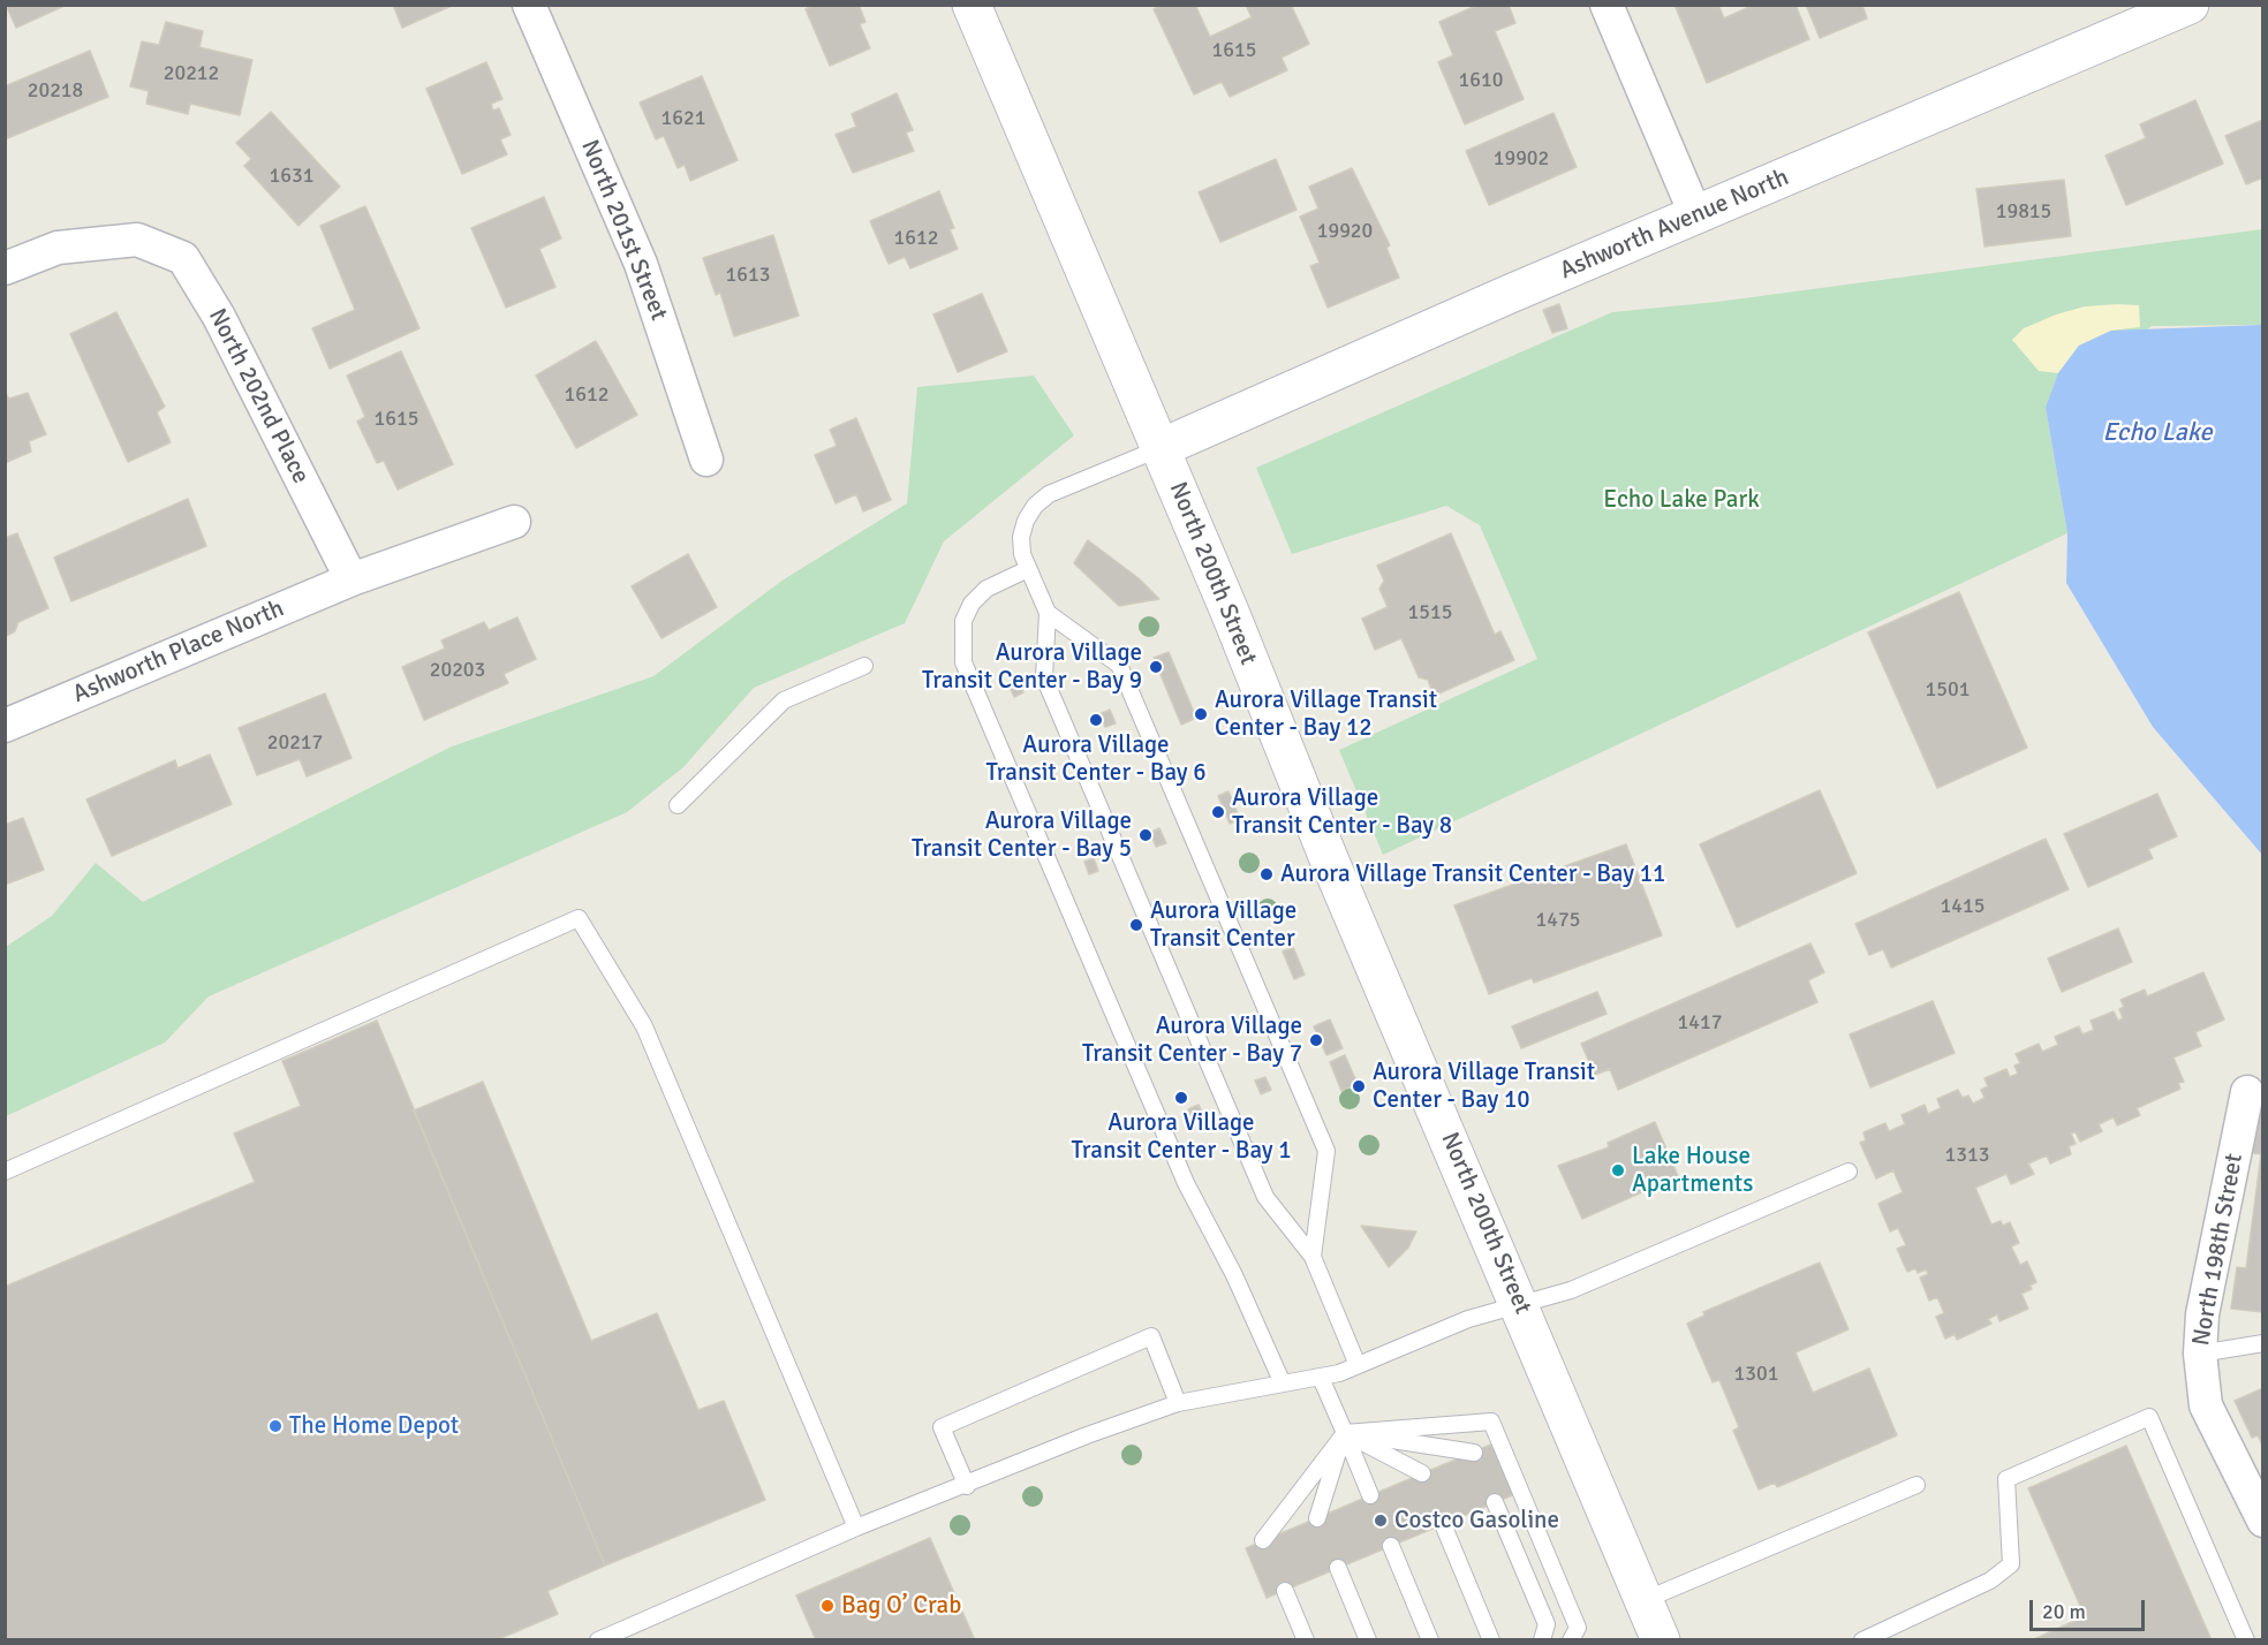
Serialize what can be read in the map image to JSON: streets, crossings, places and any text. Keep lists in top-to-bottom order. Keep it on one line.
{"streets":{"street":["Ashworth Avenue North","North 201st Street","North 202nd Place","North 200th Street","Ashworth Place North","North 198th Street"]},"crossings":[["Ashworth Avenue North","North 200th Street"],["North 202nd Place","Ashworth Place North"]],"water":["Echo Lake"],"parks":["Echo Lake Park"],"places":["Aurora Village Transit Center - Bay 9","Aurora Village Transit Center - Bay 12","Aurora Village Transit Center - Bay 6","Aurora Village Transit Center - Bay 8","Aurora Village Transit Center - Bay 5","Aurora Village Transit Center - Bay 11","Aurora Village Transit Center","Aurora Village Transit Center - Bay 7","Aurora Village Transit Center - Bay 10","Aurora Village Transit Center - Bay 1","Lake House Apartments","The Home Depot","Costco Gasoline","Bag O’ Crab"],"house_numbers":["1615","20212","1610","20218","1621","19902","1631","19815","19920","1612","1613","1612","1615","1515","20203","1501","20217","1415","1475","1417","1313","1301"],"scale_bar":"20 m"}
